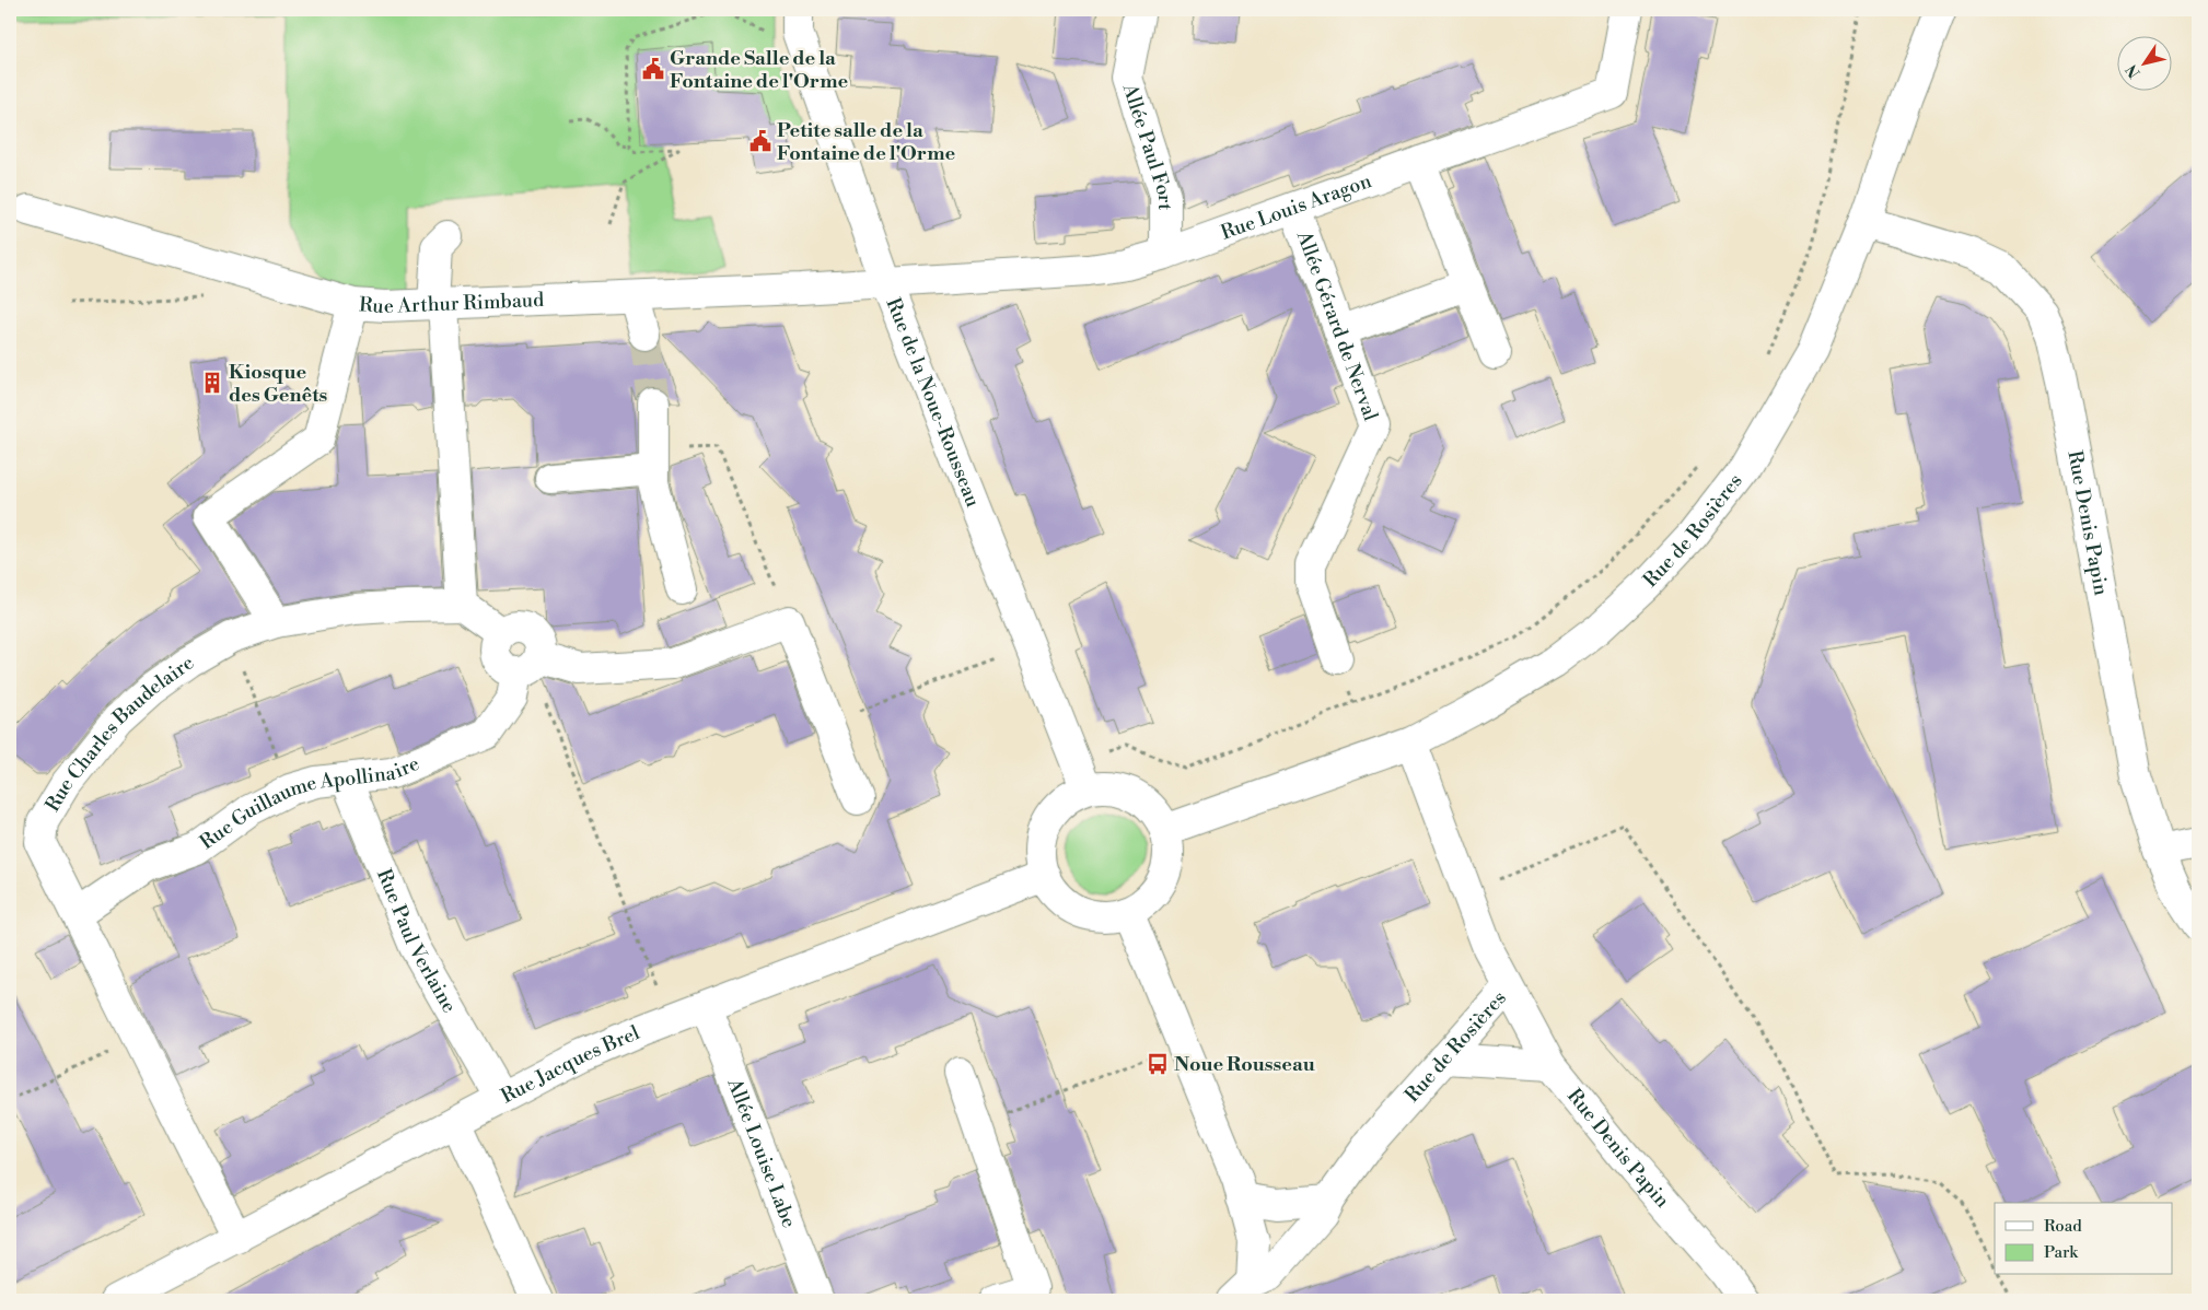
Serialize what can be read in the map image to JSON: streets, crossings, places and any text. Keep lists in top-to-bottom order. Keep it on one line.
{"streets":{"street":["Allée Paul Fort","Rue Louis Aragon","Rue Arthur Rimbaud","Allée Gérard de Nerval","Rue de la Noue-Rousseau","Rue Denis Papin","Rue de Rosières","Rue Charles Baudelaire","Rue Guillaume Apollinaire","Rue Paul Verlaine","Rue Jacques Brel","Allée Louise Labe"]},"crossings":[["Allée Paul Fort","Rue Louis Aragon"],["Rue Louis Aragon","Rue Arthur Rimbaud"],["Rue Louis Aragon","Allée Gérard de Nerval"],["Rue Louis Aragon","Rue de la Noue-Rousseau"],["Rue Arthur Rimbaud","Rue de la Noue-Rousseau"],["Rue de la Noue-Rousseau","Rue de Rosières"],["Rue de la Noue-Rousseau","Rue Jacques Brel"],["Rue Denis Papin","Rue de Rosières"],["Rue de Rosières","Rue Jacques Brel"],["Rue Charles Baudelaire","Rue Guillaume Apollinaire"],["Rue Charles Baudelaire","Rue Jacques Brel"],["Rue Guillaume Apollinaire","Rue Paul Verlaine"],["Rue Paul Verlaine","Rue Jacques Brel"],["Rue Jacques Brel","Allée Louise Labe"]],"places":{"public building":["Grande Salle de la Fontaine de l'Orme","Petite salle de la Fontaine de l'Orme"],"building":["Kiosque des Genêts"],"bus stop":["Noue Rousseau"]},"legend":["Road","Park"],"north":"bottom left"}
